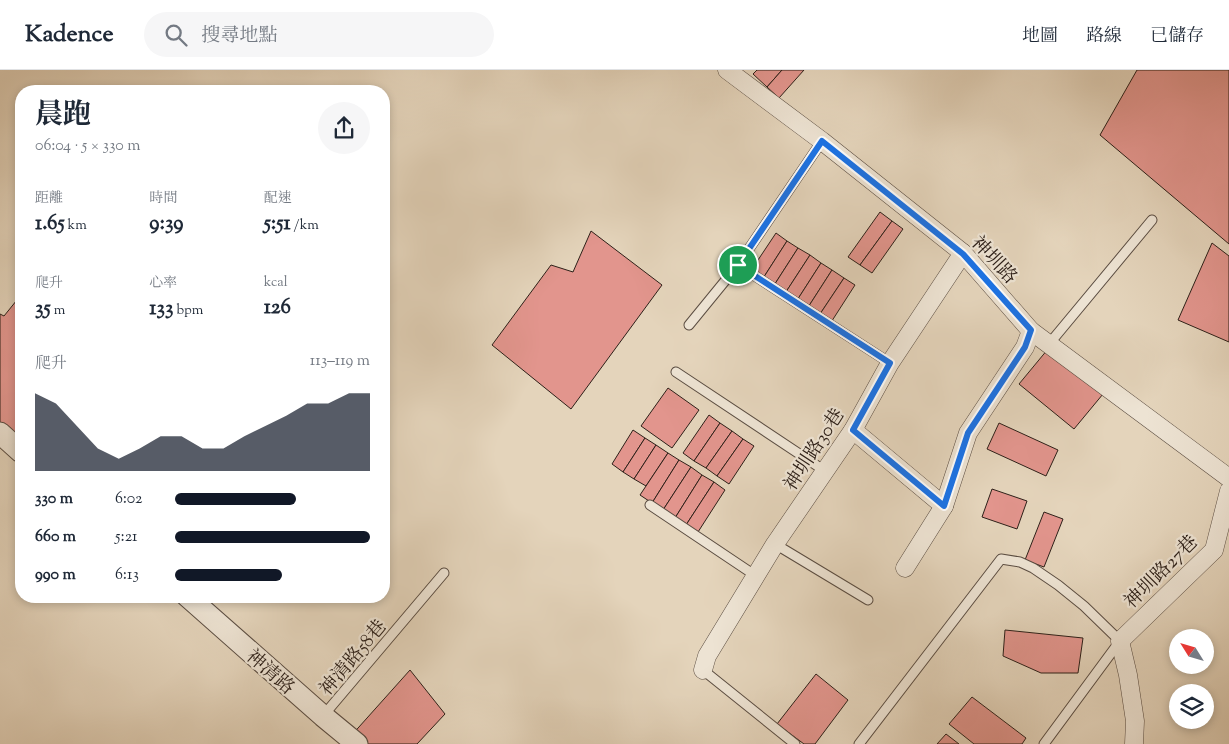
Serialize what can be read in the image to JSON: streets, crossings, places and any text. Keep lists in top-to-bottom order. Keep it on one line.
{"streets":{"street":["神圳路","神圳路30巷","神圳路27巷","神清路"],"lane":["神清路58巷"]},"crossings":[["神圳路","神圳路30巷"],["神清路58巷","神清路"]],"north":"top left","page":{"header":"Kadence","search":"搜尋地點","nav":["地圖","路線","已儲存"],"heading":["晨跑","06:04 · 5 × 330 m"],"stats":[["距離","1.65 km"],["時間","9:39"],["配速","5:51 /km"],["爬升","35 m"],["心率","133 bpm"],["kcal","126"]],"chart":["爬升","113–119 m"],"list":[{"name":"330 m","note":"6:02"},{"name":"660 m","note":"5:21"},{"name":"990 m","note":"6:13"}]}}
